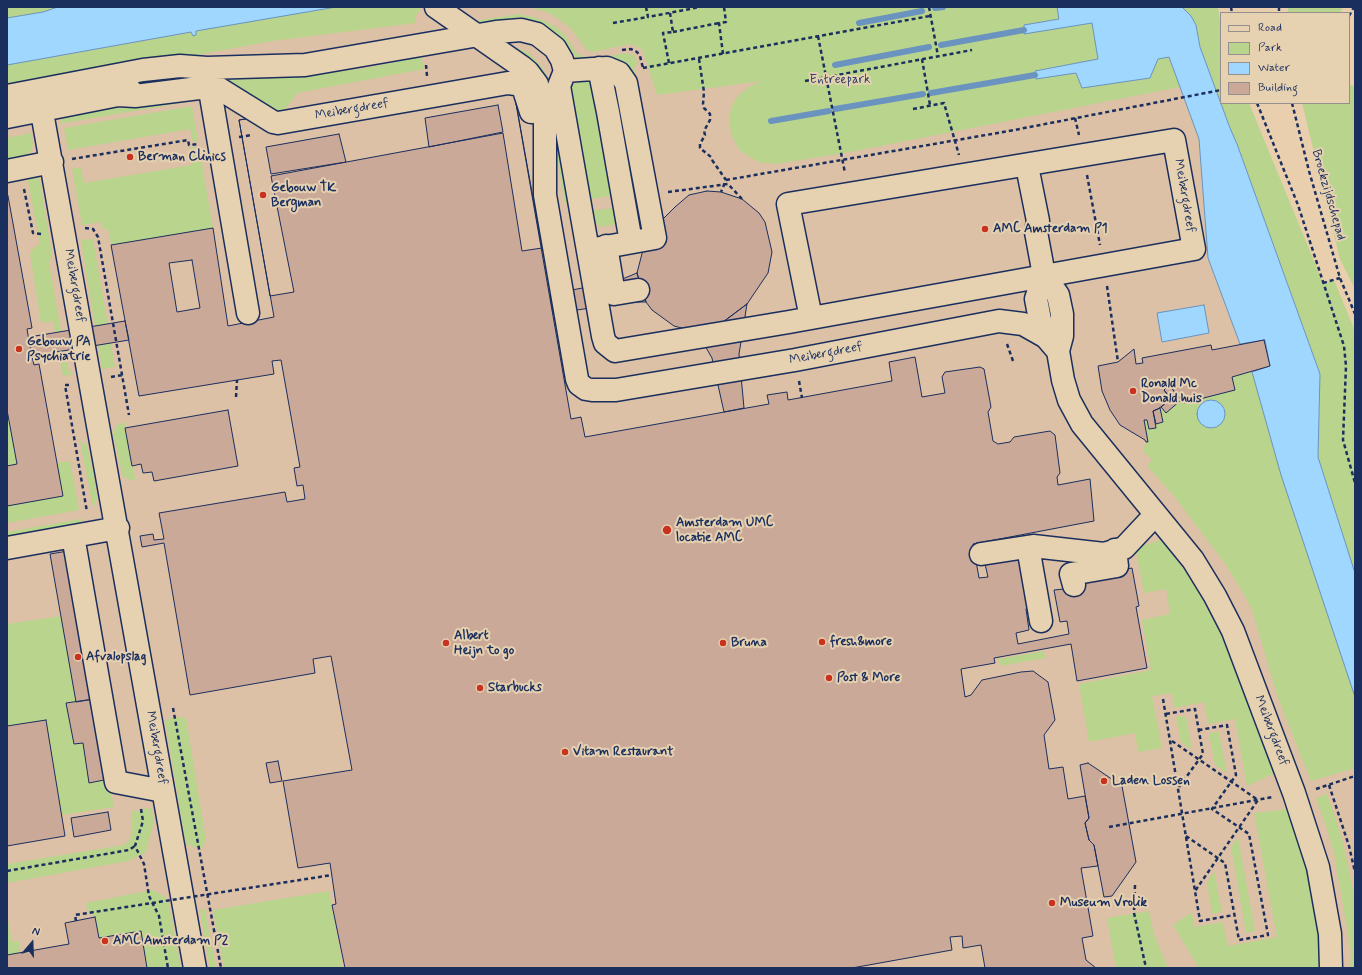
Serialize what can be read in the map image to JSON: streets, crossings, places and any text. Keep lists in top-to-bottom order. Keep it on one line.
{"streets":{"street":["Meibergdreef"],"path":["Broekzijdschepad"]},"parks":["Entreepark"],"places":["Berman Clinics","Gebouw TK Bergman","AMC Amsterdam P1","Gebouw PA Psychiatrie","Ronald Mc Donald huis","Amsterdam UMC locatie AMC","fresh&more","Albert Heijn to go","Bruna","Afvalopslag","Post & More","Starbucks","Vitam Restaurant","Laden Lossen","Museum Vrolik","AMC Amsterdam P2"],"legend":["Road","Park","Water","Building"],"north":"top"}
